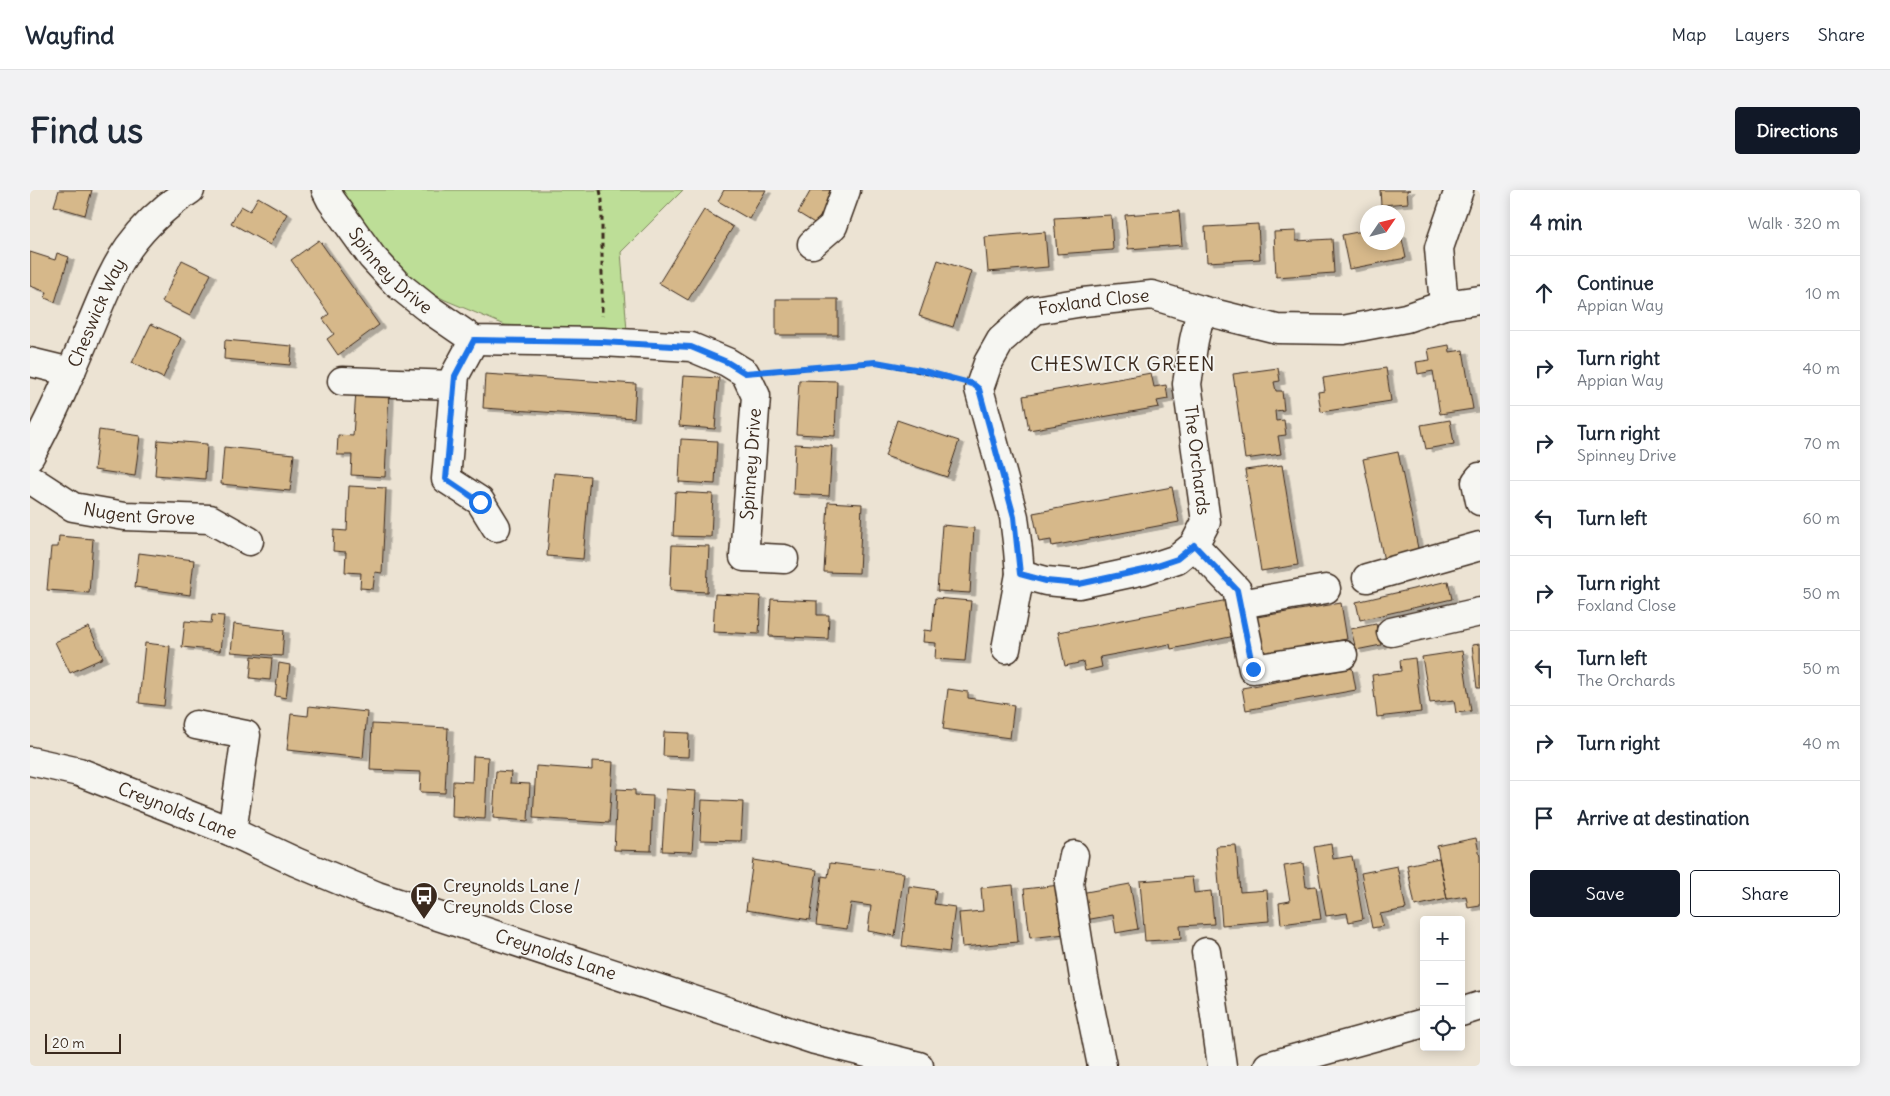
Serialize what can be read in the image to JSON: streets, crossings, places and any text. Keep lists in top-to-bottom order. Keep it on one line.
{"streets":{"street":["Spinney Drive","Foxland Close","Cheswick Way","The Orchards","Nugent Grove","Creynolds Lane"]},"crossings":[["Foxland Close","The Orchards"]],"districts":["CHESWICK GREEN"],"places":{"bus stop":["Creynolds Lane / Creynolds Close"]},"scale_bar":"20 m","north":"top right","page":{"header":"Wayfind","nav":["Map","Layers","Share"],"buttons":["Directions",["Save","Share"]],"title":"Find us","heading":["4 min","Walk · 320 m"],"list":[["Continue","Appian Way","10 m"],["Turn right","Appian Way","40 m"],["Turn right","Spinney Drive","70 m"],["Turn left","60 m"],["Turn right","Foxland Close","50 m"],["Turn left","The Orchards","50 m"],["Turn right","40 m"],"Arrive at destination"],"map_buttons":["+","−"],"scale":"20 m"}}
